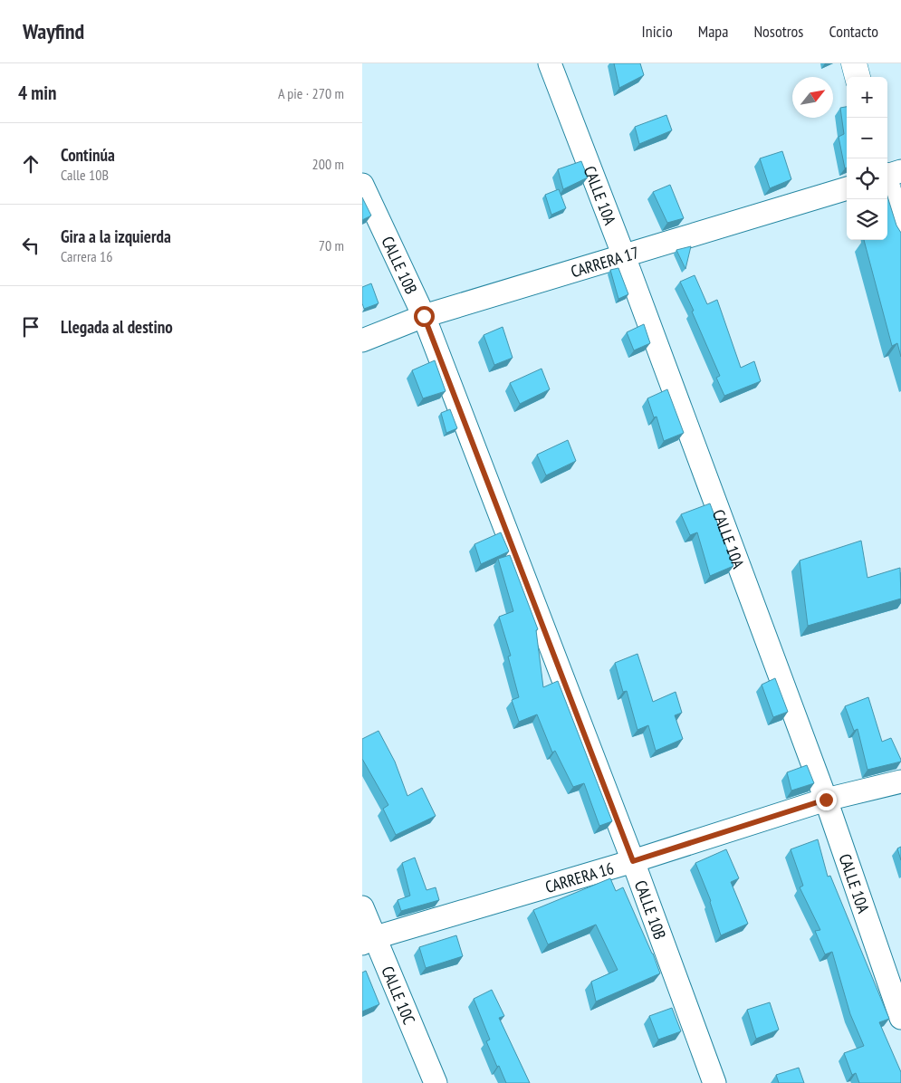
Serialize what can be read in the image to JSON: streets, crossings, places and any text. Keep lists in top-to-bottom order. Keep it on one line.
{"streets":{"street":["CALLE 10A","CARRERA 17","CALLE 10B","CARRERA 16","CALLE 10C"]},"crossings":[["CALLE 10A","CARRERA 17"],["CALLE 10A","CARRERA 16"],["CARRERA 17","CALLE 10B"],["CALLE 10B","CARRERA 16"],["CARRERA 16","CALLE 10C"]],"north":"top right","page":{"header":"Wayfind","nav":["Inicio","Mapa","Nosotros","Contacto"],"heading":["4 min","A pie · 270 m"],"map_buttons":["+","−"],"list":[["Continúa","Calle 10B","200 m"],["Gira a la izquierda","Carrera 16","70 m"],"Llegada al destino"]}}
